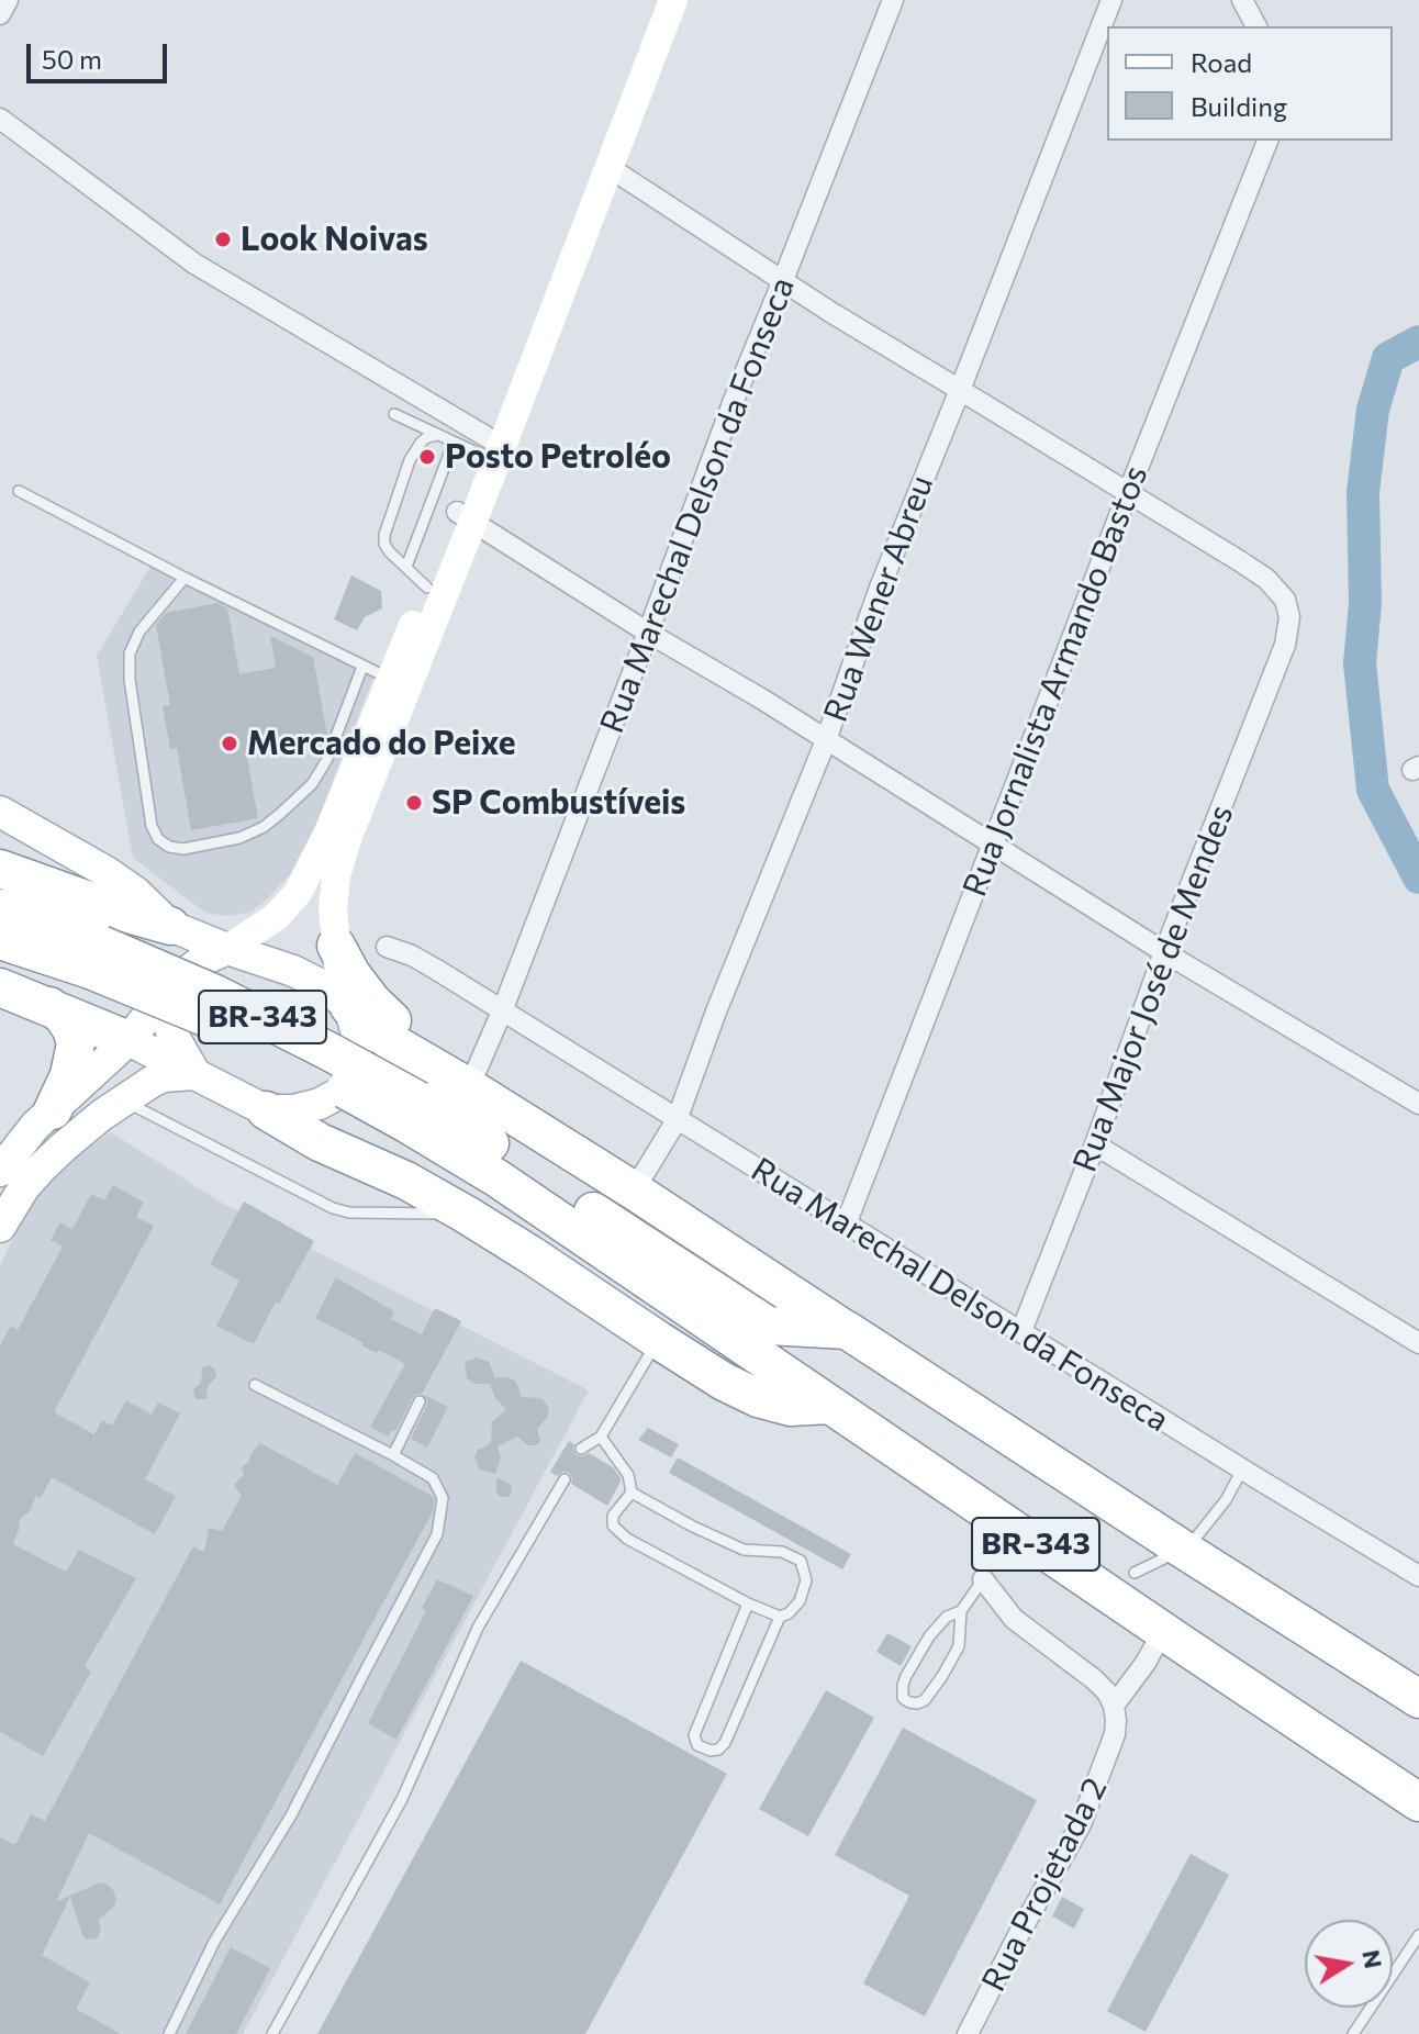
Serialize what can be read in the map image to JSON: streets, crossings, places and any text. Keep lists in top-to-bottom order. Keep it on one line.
{"streets":{"highway":["BR-343"],"street":["Rua Marechal Delson da Fonseca","Rua Wener Abreu","Rua Jornalista Armando Bastos","Rua Major José de Mendes","Rua Projetada 2"]},"crossings":[["Rua Marechal Delson da Fonseca","Rua Wener Abreu"],["Rua Marechal Delson da Fonseca","Rua Jornalista Armando Bastos"],["Rua Marechal Delson da Fonseca","Rua Major José de Mendes"],["Rua Jornalista Armando Bastos","Rua Major José de Mendes"]],"places":["Look Noivas","Posto Petroléo","Mercado do Peixe","SP Combustíveis"],"legend":["Road","Building"],"scale_bar":"50 m","north":"right"}
